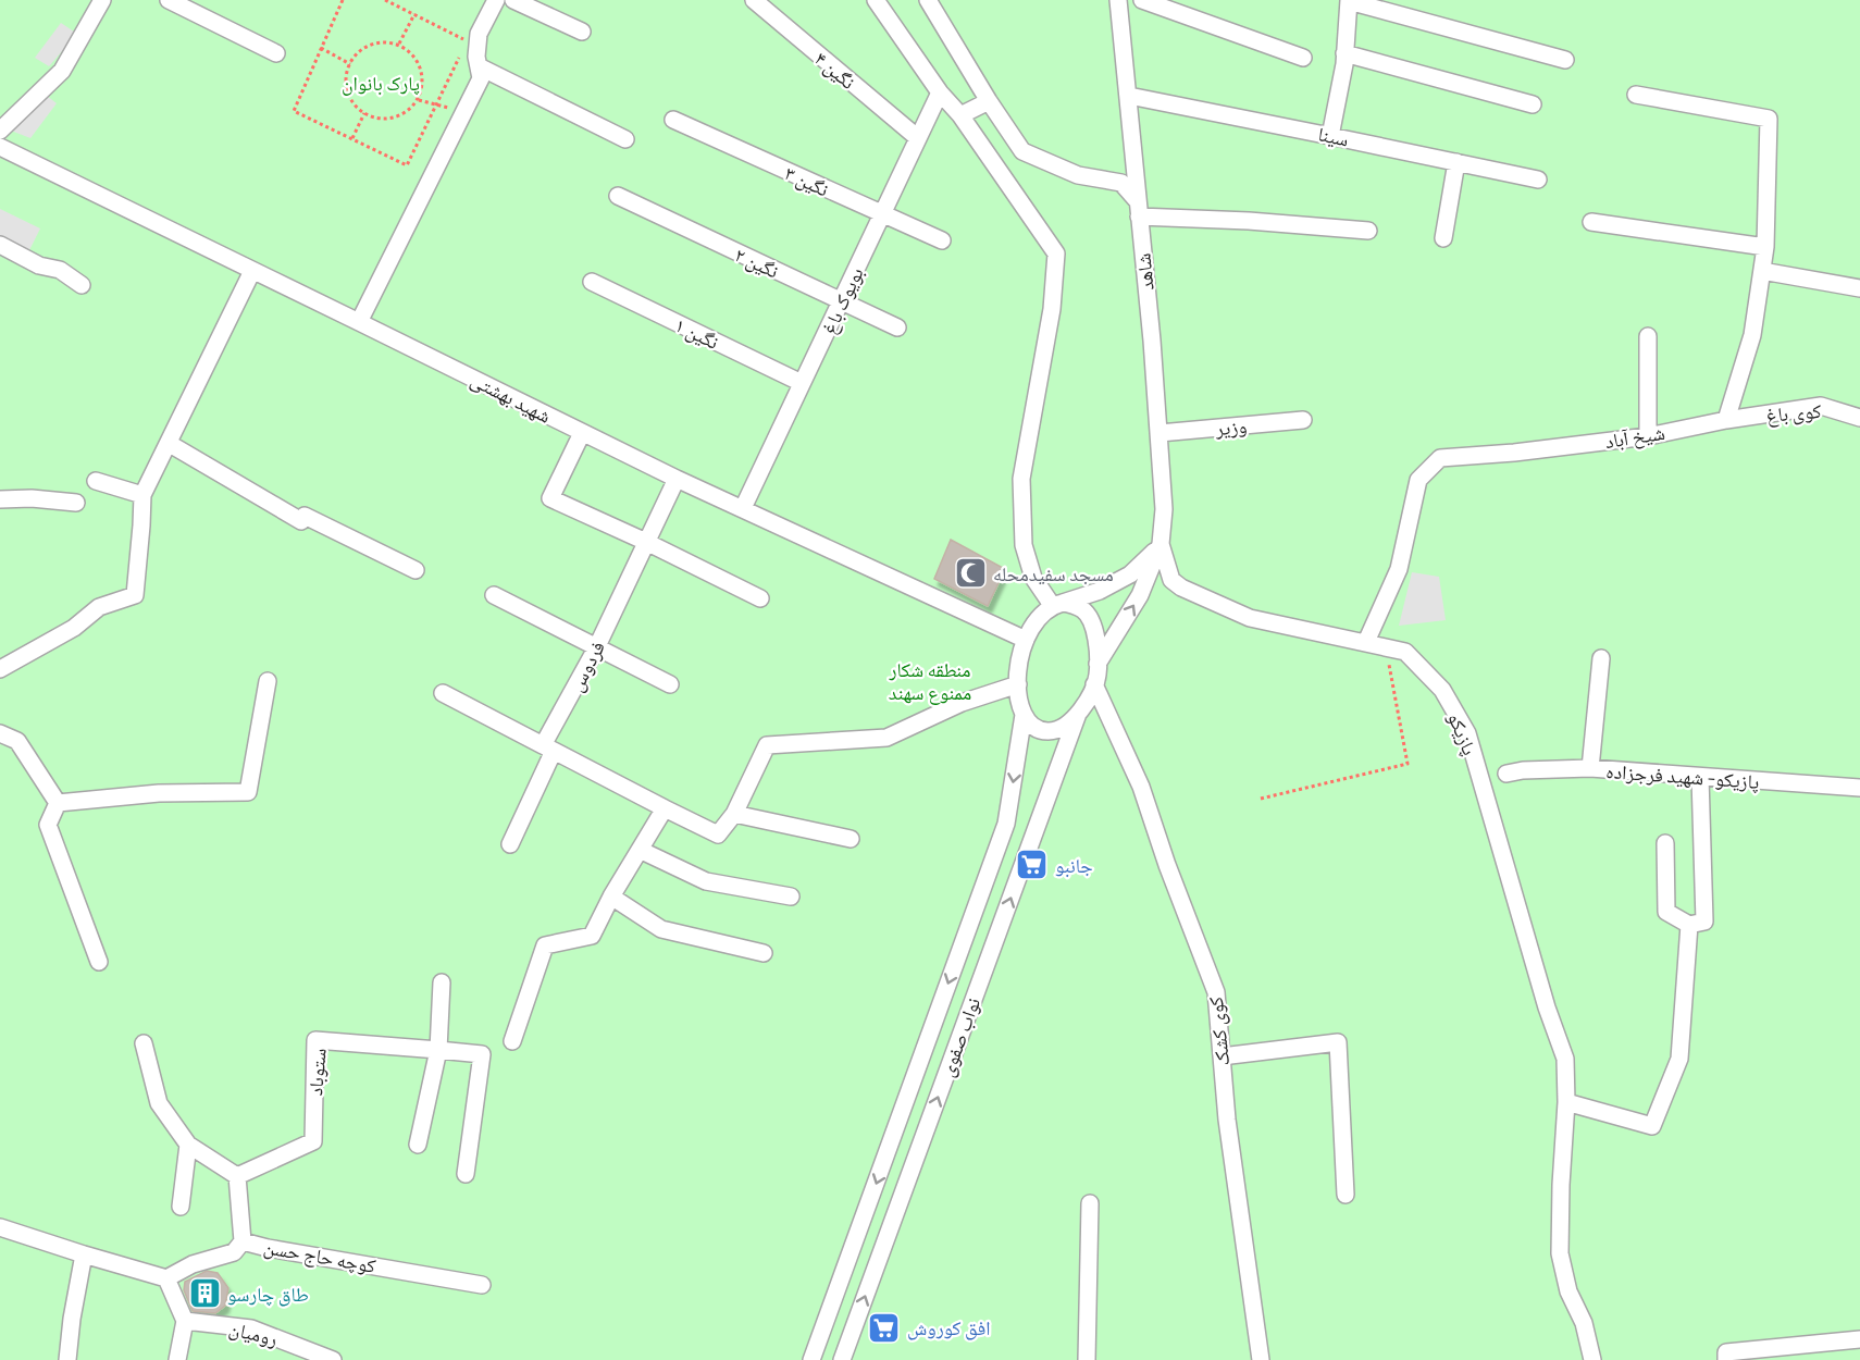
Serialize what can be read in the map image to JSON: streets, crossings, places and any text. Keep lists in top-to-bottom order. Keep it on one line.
{"streets":{"street":["نگین ۴","سینا","نگین ۳","نگین ۲","شاهد","بویوک باغ","نگین ۱","شهید بهشتی","کوی باغ","وزیر","شیخ آباد","فردوس","پازیکو","پازیکو- شهید فرجزاده","کوی کشک","نواب صفوی","ستوباد","کوچه حاج حسن","رومیان"]},"crossings":[["نگین ۴","بویوک باغ"],["سینا","شاهد"],["نگین ۳","بویوک باغ"],["نگین ۲","بویوک باغ"],["شاهد","وزیر"],["شاهد","پازیکو"],["بویوک باغ","نگین ۱"],["بویوک باغ","شهید بهشتی"],["شهید بهشتی","فردوس"],["شهید بهشتی","کوی کشک"],["شهید بهشتی","نواب صفوی"],["کوی باغ","شیخ آباد"],["شیخ آباد","پازیکو"],["کوی کشک","نواب صفوی"]],"parks":["پارک بانوان","منطقه شکار ممنوع سهند"],"places":{"mosque":["مسجد سفیدمحله"],"supermarket":["جانبو","افق کوروش"],"building":["طاق چارسو"]}}
